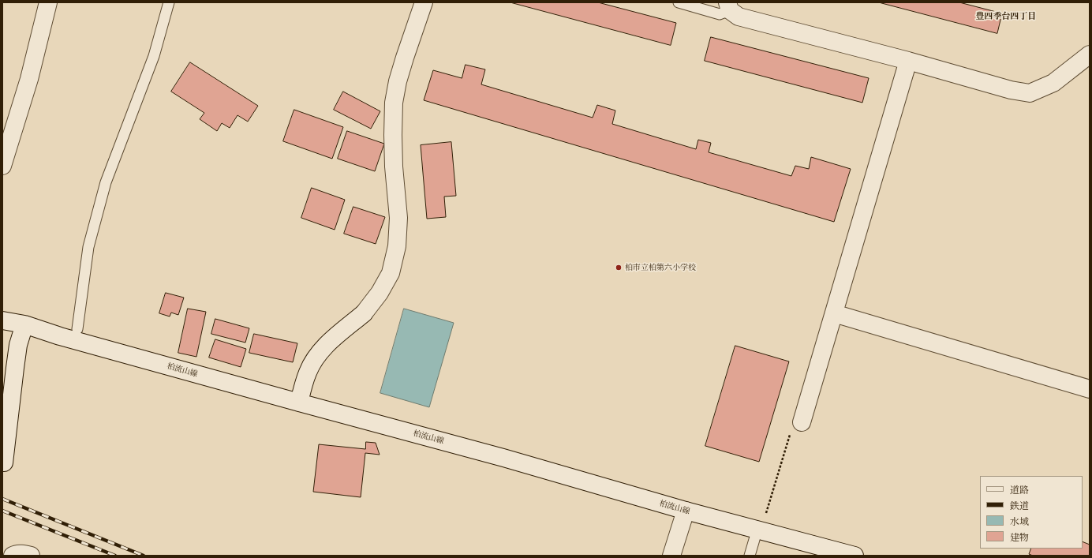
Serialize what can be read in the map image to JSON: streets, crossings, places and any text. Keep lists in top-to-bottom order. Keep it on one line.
{"streets":{"street":["柏流山線"]},"districts":["豊四季台四丁目"],"places":["柏市立柏第六小学校"],"legend":["道路","鉄道","水域","建物"]}
